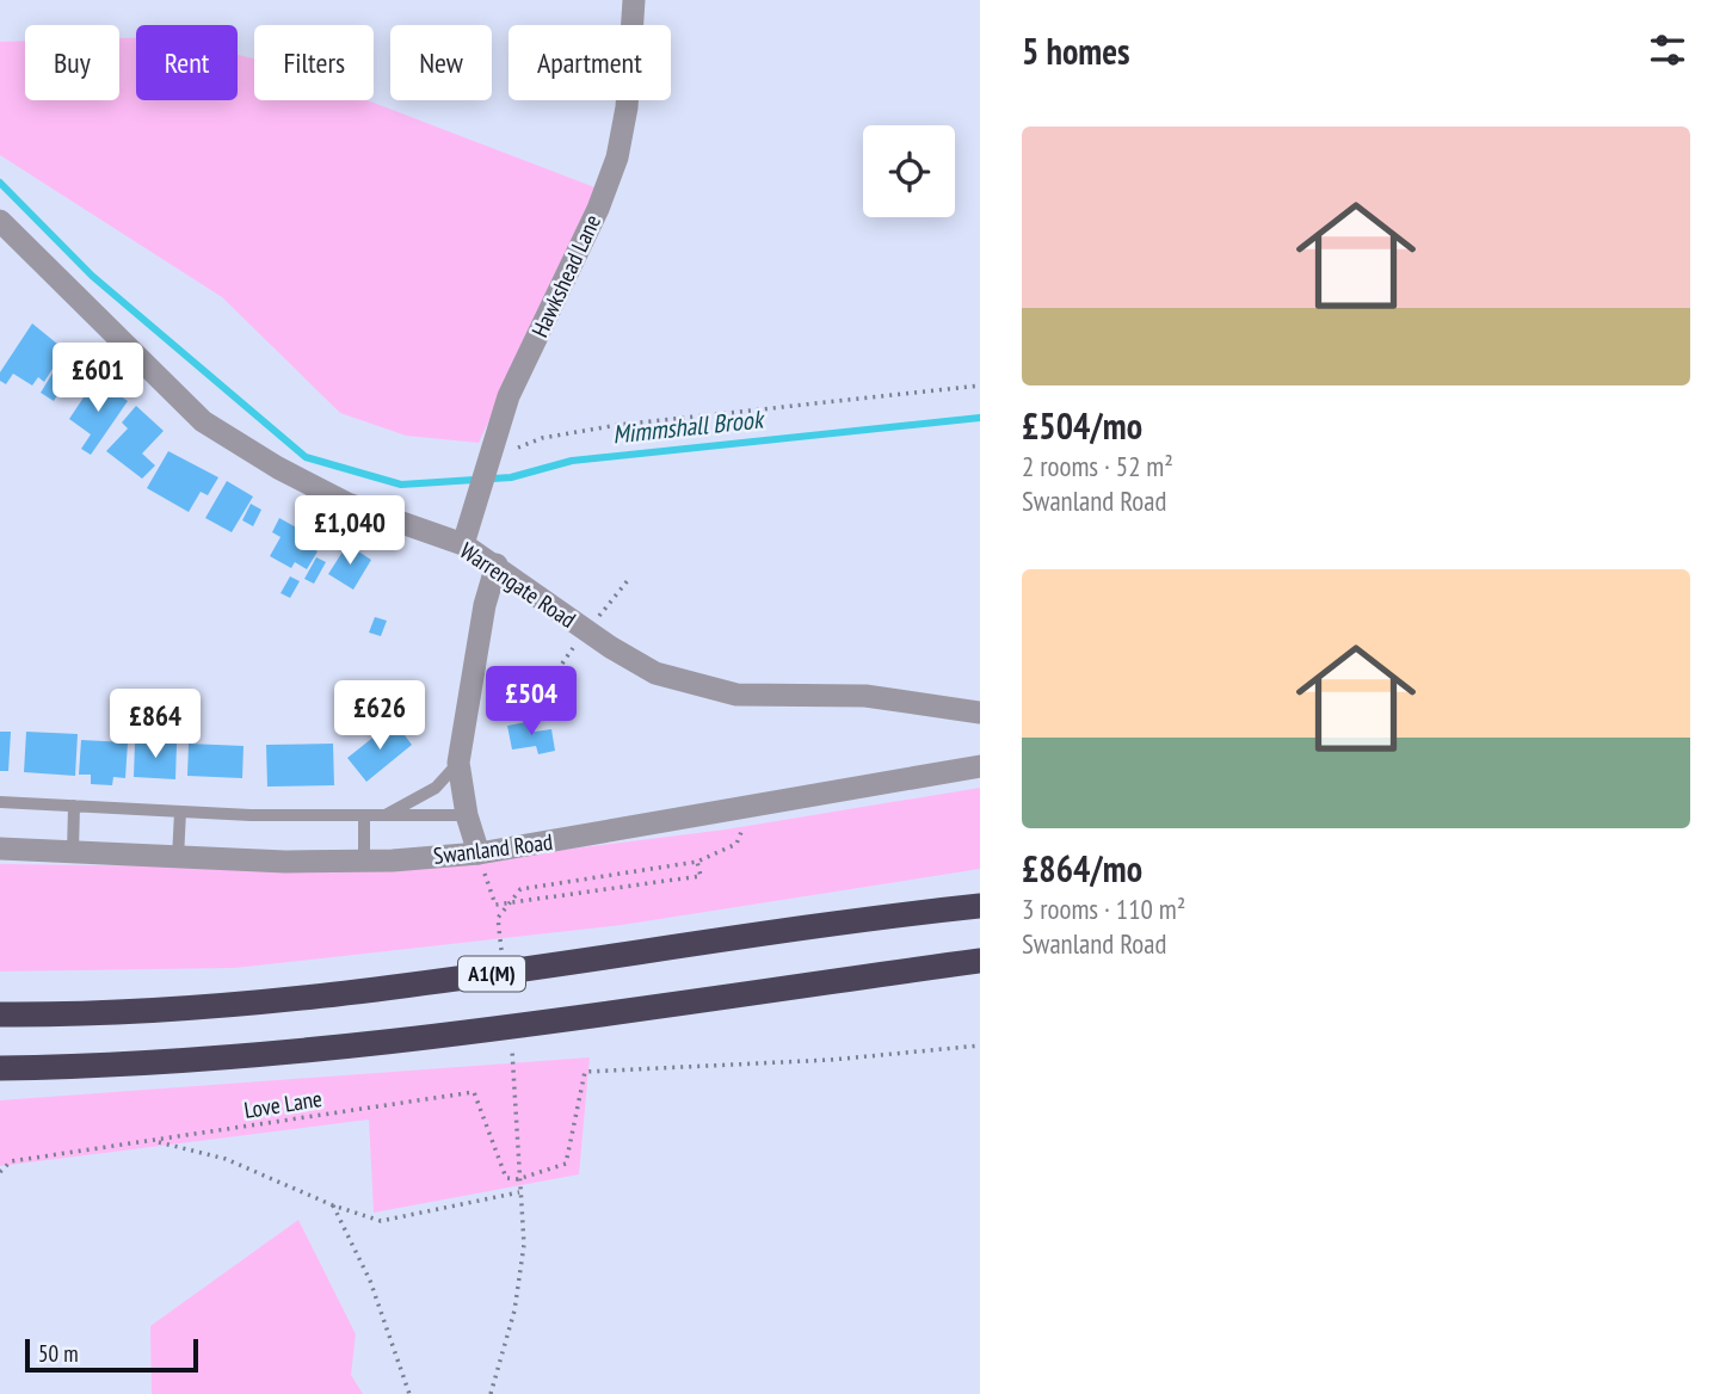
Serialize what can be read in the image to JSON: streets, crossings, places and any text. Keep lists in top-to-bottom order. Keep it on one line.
{"streets":{"highway":["A1(M)"],"street":["Hawkshead Lane","Warrengate Road","Swanland Road"],"path":["Love Lane"]},"crossings":[["Hawkshead Lane","Warrengate Road"]],"water":["Mimmshall Brook"],"scale_bar":"50 m","page":{"heading":"5 homes","chip":["Buy","Rent","Filters","New","Apartment"],"list":[{"name":"£504/mo","note":"2 rooms · 52 m² · Swanland Road"},{"name":"£864/mo","note":"3 rooms · 110 m² · Swanland Road"}],"price":["£601","£1,040","£504","£626","£864"],"scale":"50 m"}}
